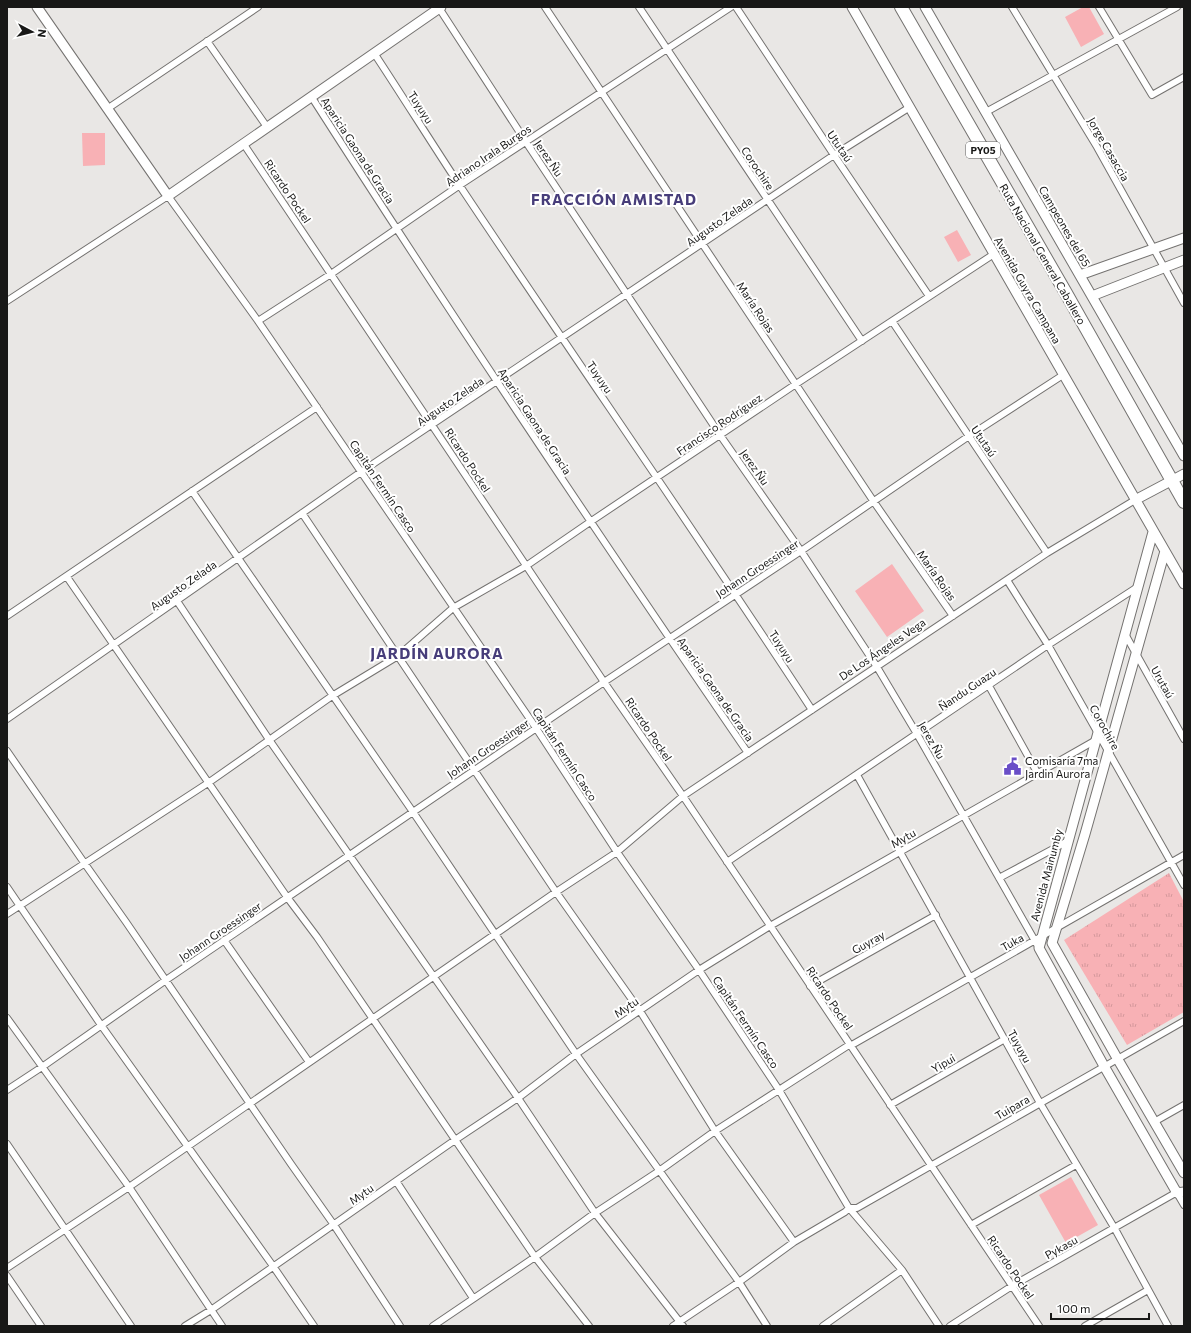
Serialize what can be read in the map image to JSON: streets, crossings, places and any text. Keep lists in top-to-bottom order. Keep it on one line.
{"streets":{"highway":["PY05","Ruta Nacional General Caballero"],"street":["Tuyuyu","Ututaú","Jorge Casaccia","Aparicia Gaona de Gracia","Adriano Irala Burgos","Jerez Ñu","Corochire","Ricardo Pockel","Augusto Zelada","Campeones del 65","Avenida Guyra Campana","María Rojas","Francisco Rodríguez","Capitán Fermín Casco","Johann Groessinger","De Los Ángeles Vega","Urutaú","Ñandu Guazu","Mytu","Avenida Mainumby","Guyray","Tuka","Yipui","Tuipara","Pykasu"]},"crossings":[["Tuyuyu","Adriano Irala Burgos"],["Tuyuyu","Augusto Zelada"],["Tuyuyu","Francisco Rodríguez"],["Tuyuyu","Johann Groessinger"],["Tuyuyu","De Los Ángeles Vega"],["Tuyuyu","Ñandu Guazu"],["Tuyuyu","Mytu"],["Tuyuyu","Guyray"],["Tuyuyu","Tuka"],["Tuyuyu","Yipui"],["Tuyuyu","Tuipara"],["Tuyuyu","Pykasu"],["Ututaú","Augusto Zelada"],["Ututaú","Francisco Rodríguez"],["Ututaú","Johann Groessinger"],["Ututaú","De Los Ángeles Vega"],["Aparicia Gaona de Gracia","Adriano Irala Burgos"],["Aparicia Gaona de Gracia","Augusto Zelada"],["Aparicia Gaona de Gracia","Francisco Rodríguez"],["Aparicia Gaona de Gracia","Johann Groessinger"],["Aparicia Gaona de Gracia","De Los Ángeles Vega"],["Adriano Irala Burgos","Jerez Ñu"],["Adriano Irala Burgos","Corochire"],["Adriano Irala Burgos","Ricardo Pockel"],["Adriano Irala Burgos","María Rojas"],["Adriano Irala Burgos","Capitán Fermín Casco"],["Jerez Ñu","Augusto Zelada"],["Jerez Ñu","Francisco Rodríguez"],["Jerez Ñu","Johann Groessinger"],["Jerez Ñu","De Los Ángeles Vega"],["Jerez Ñu","Ñandu Guazu"],["Jerez Ñu","Mytu"],["Jerez Ñu","Avenida Mainumby"],["Jerez Ñu","Tuka"],["Corochire","Augusto Zelada"],["Corochire","Francisco Rodríguez"],["Corochire","De Los Ángeles Vega"],["Corochire","Ñandu Guazu"],["Corochire","Mytu"],["Corochire","Avenida Mainumby"],["Corochire","Tuka"],["Ricardo Pockel","Augusto Zelada"],["Ricardo Pockel","Francisco Rodríguez"],["Ricardo Pockel","Johann Groessinger"],["Ricardo Pockel","De Los Ángeles Vega"],["Ricardo Pockel","Ñandu Guazu"],["Ricardo Pockel","Mytu"],["Ricardo Pockel","Guyray"],["Ricardo Pockel","Tuka"],["Ricardo Pockel","Yipui"],["Ricardo Pockel","Tuipara"],["Ricardo Pockel","Pykasu"],["Augusto Zelada","Avenida Guyra Campana"],["Augusto Zelada","María Rojas"],["Augusto Zelada","Capitán Fermín Casco"],["Ruta Nacional General Caballero","De Los Ángeles Vega"],["Avenida Guyra Campana","Francisco Rodríguez"],["Avenida Guyra Campana","Johann Groessinger"],["Avenida Guyra Campana","De Los Ángeles Vega"],["Avenida Guyra Campana","Avenida Mainumby"],["María Rojas","Francisco Rodríguez"],["María Rojas","Johann Groessinger"],["María Rojas","De Los Ángeles Vega"],["Francisco Rodríguez","Capitán Fermín Casco"],["Capitán Fermín Casco","Johann Groessinger"],["Capitán Fermín Casco","De Los Ángeles Vega"],["Capitán Fermín Casco","Mytu"],["Capitán Fermín Casco","Tuka"],["Capitán Fermín Casco","Tuipara"],["Urutaú","Avenida Mainumby"],["Ñandu Guazu","Avenida Mainumby"],["Mytu","Avenida Mainumby"],["Avenida Mainumby","Tuka"]],"districts":["FRACCIÓN AMISTAD","JARDÍN AURORA"],"places":{"public building":["Comisaría 7ma Jardin Aurora"]},"scale_bar":"100 m","north":"right"}
